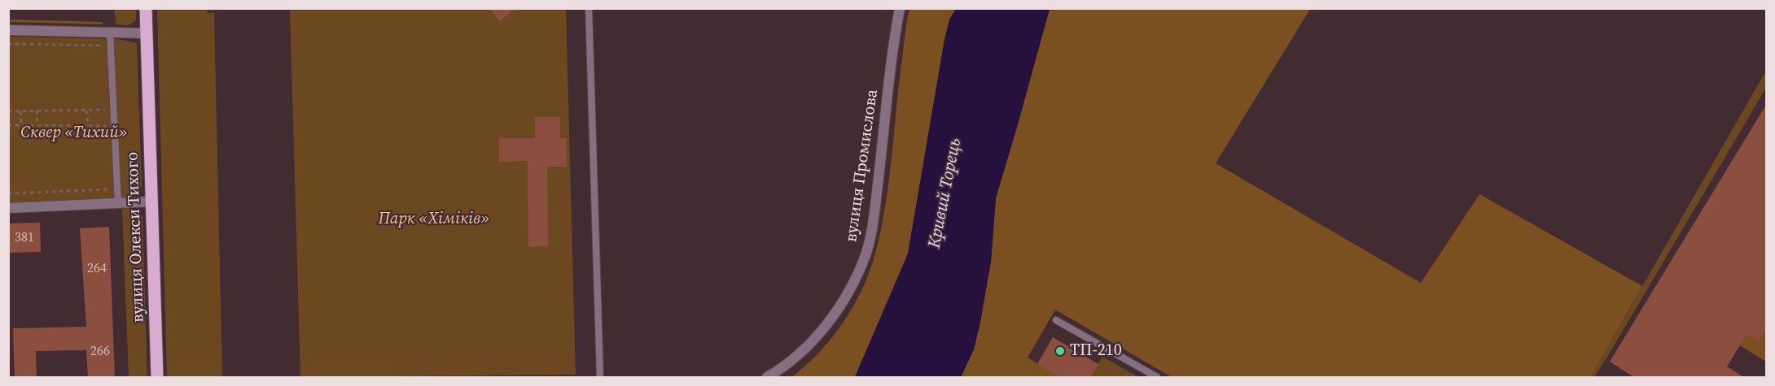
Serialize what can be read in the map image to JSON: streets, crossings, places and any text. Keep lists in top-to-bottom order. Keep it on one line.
{"streets":{"main road":["вулиця Олекси Тихого"],"street":["вулиця Промислова"]},"water":["Кривий Торець"],"parks":["Сквер «Тихий»","Парк «Хіміків»"],"places":["ТП-210"],"house_numbers":["381","264","266"]}
